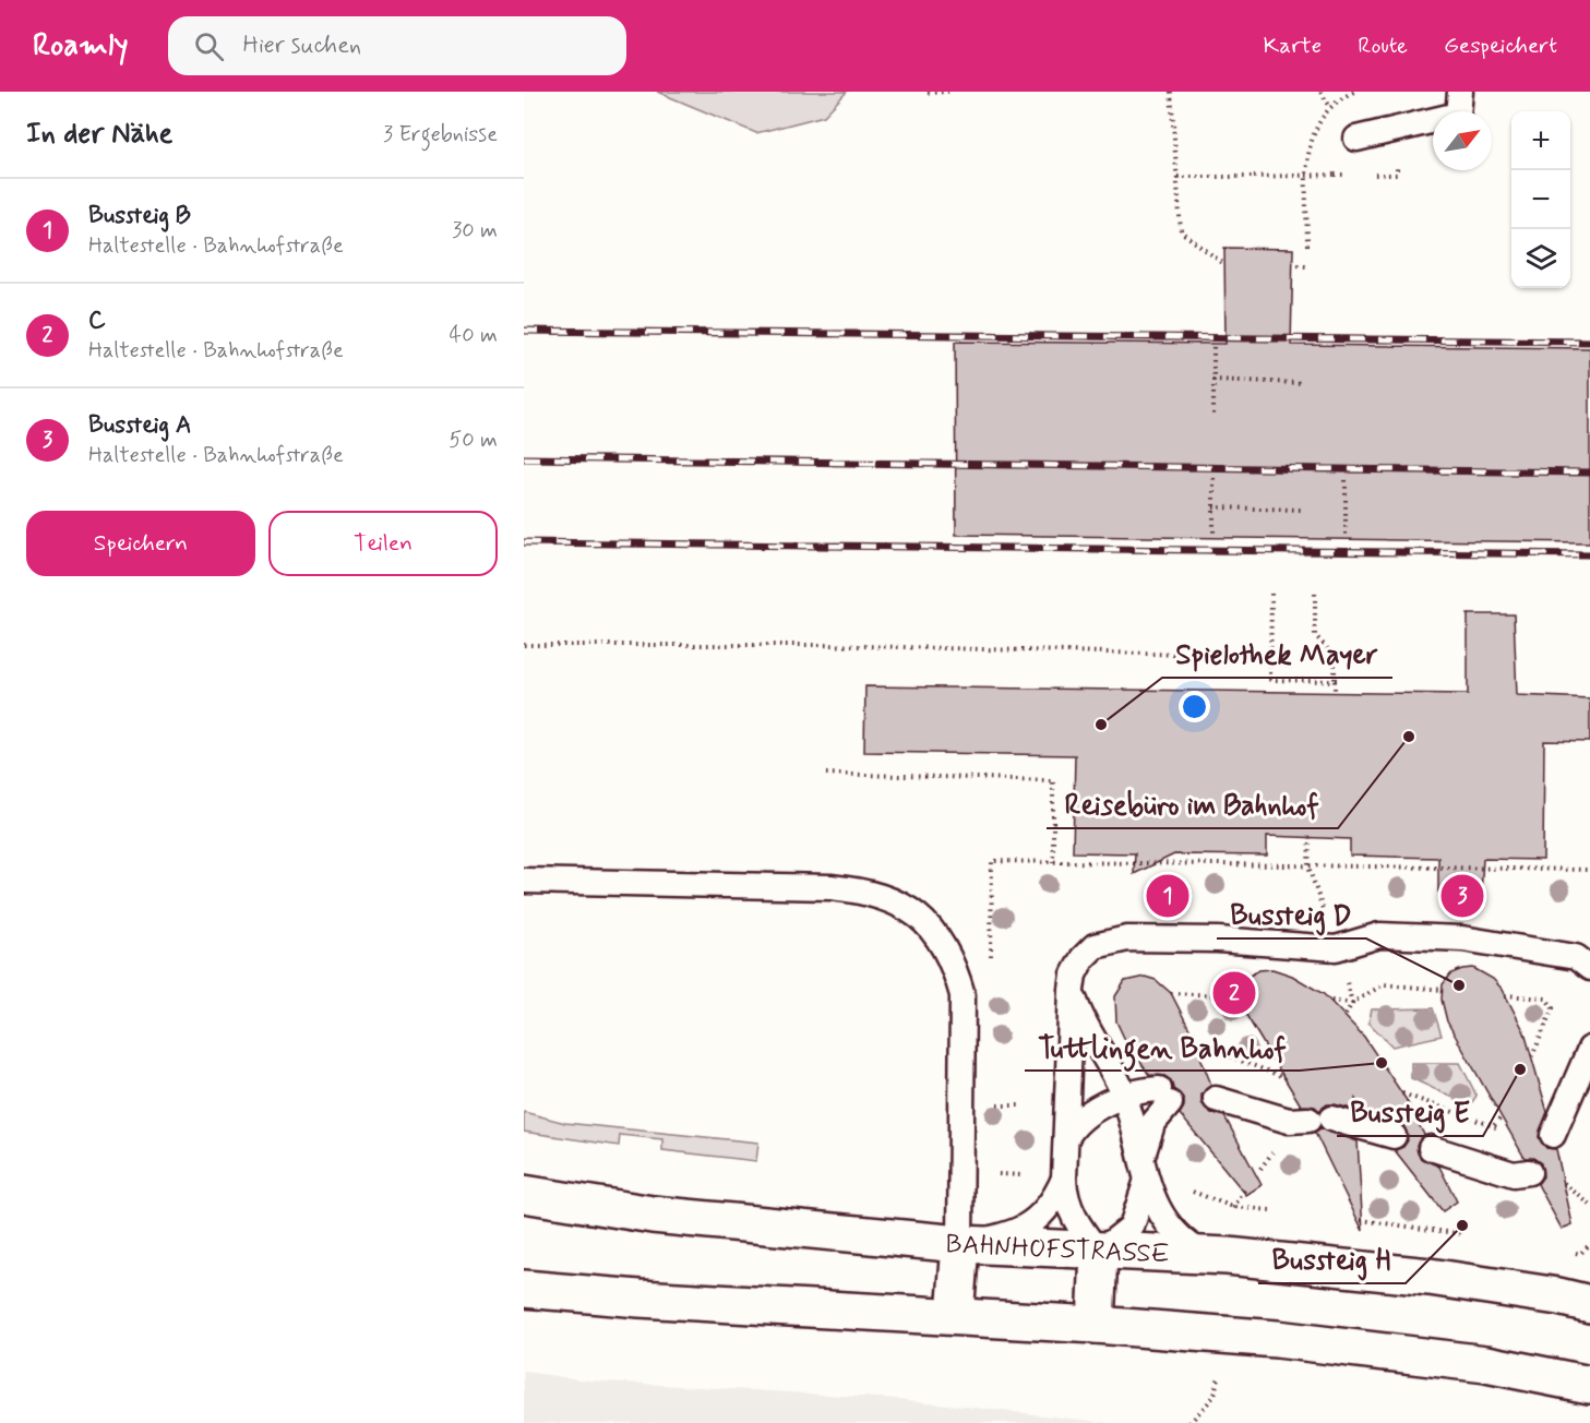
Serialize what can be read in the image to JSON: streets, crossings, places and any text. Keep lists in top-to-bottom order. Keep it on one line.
{"streets":{"main road":["BAHNHOFSTRASSE"]},"places":["Spielothek Mayer","Reisebüro im Bahnhof","Bussteig D","Tuttlingen Bahnhof","Bussteig E","Bussteig H"],"north":"top right","page":{"header":"Roamly","search":"Hier suchen","nav":["Karte","Route","Gespeichert"],"heading":["In der Nähe","3 Ergebnisse"],"map_buttons":["+","−"],"list":[{"mark":"1","name":"Bussteig B","note":"Haltestelle · Bahnhofstraße","value":"30 m"},{"mark":"2","name":"C","note":"Haltestelle · Bahnhofstraße","value":"40 m"},{"mark":"3","name":"Bussteig A","note":"Haltestelle · Bahnhofstraße","value":"50 m"}],"buttons":["Speichern","Teilen"],"pins":["1","3","2"]}}
